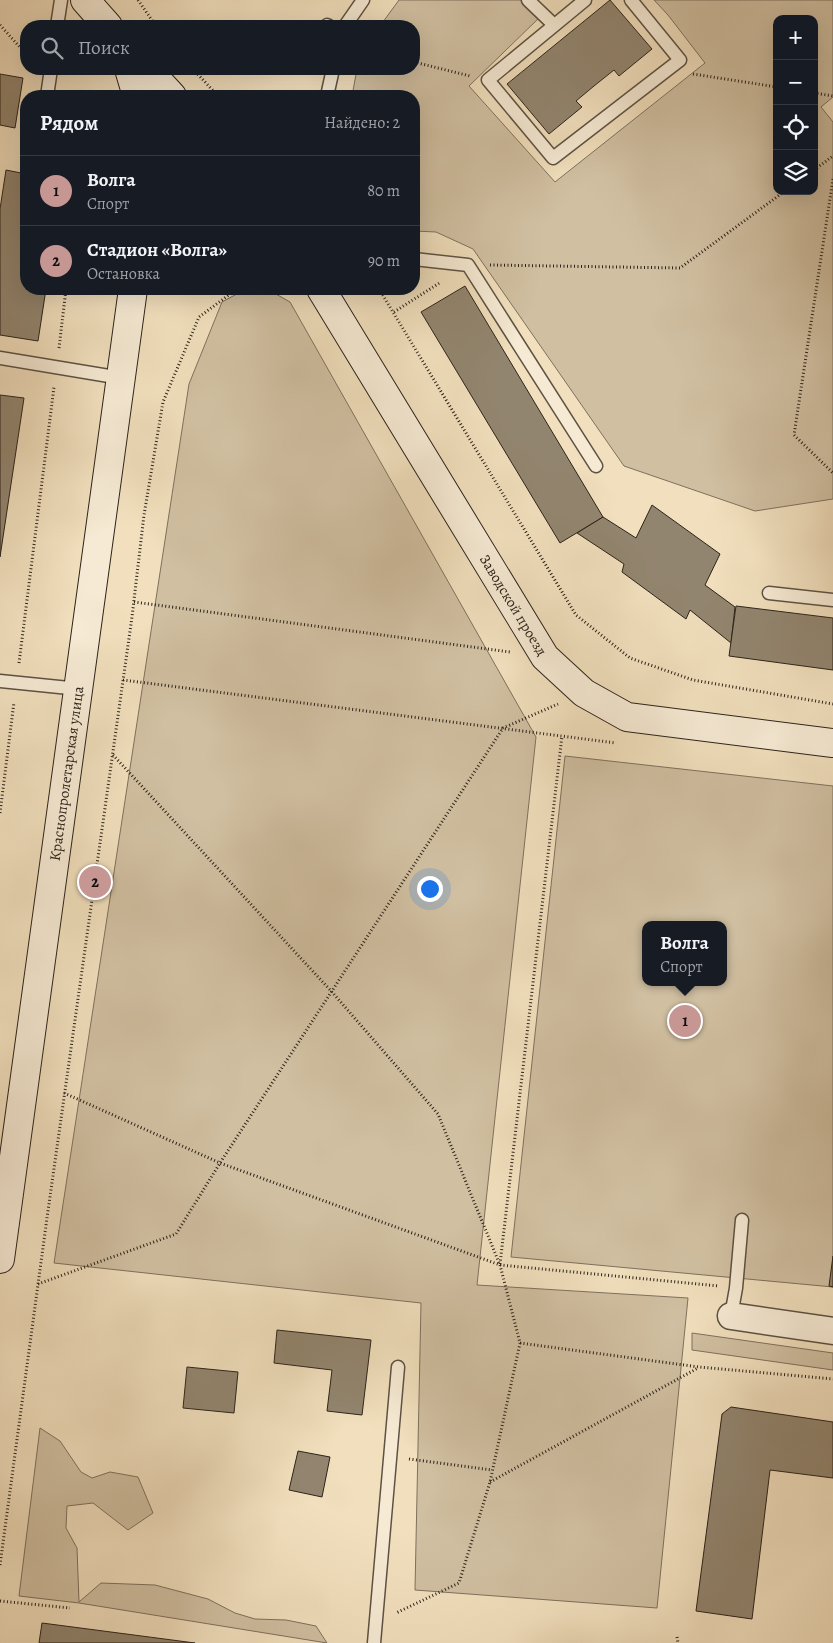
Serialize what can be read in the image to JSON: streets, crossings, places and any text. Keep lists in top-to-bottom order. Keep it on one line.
{"streets":{"main road":["Заводской проезд","Краснопролетарская улица"]},"page":{"map_buttons":["+","−"],"search":"Поиск","heading":["Рядом","Найдено: 2"],"list":[{"mark":"1","name":"Волга","note":"Спорт","value":"80 m"},{"mark":"2","name":"Стадион «Волга»","note":"Остановка","value":"90 m"}],"pins":["2","1"],"popup":["Волга","Спорт"]}}
